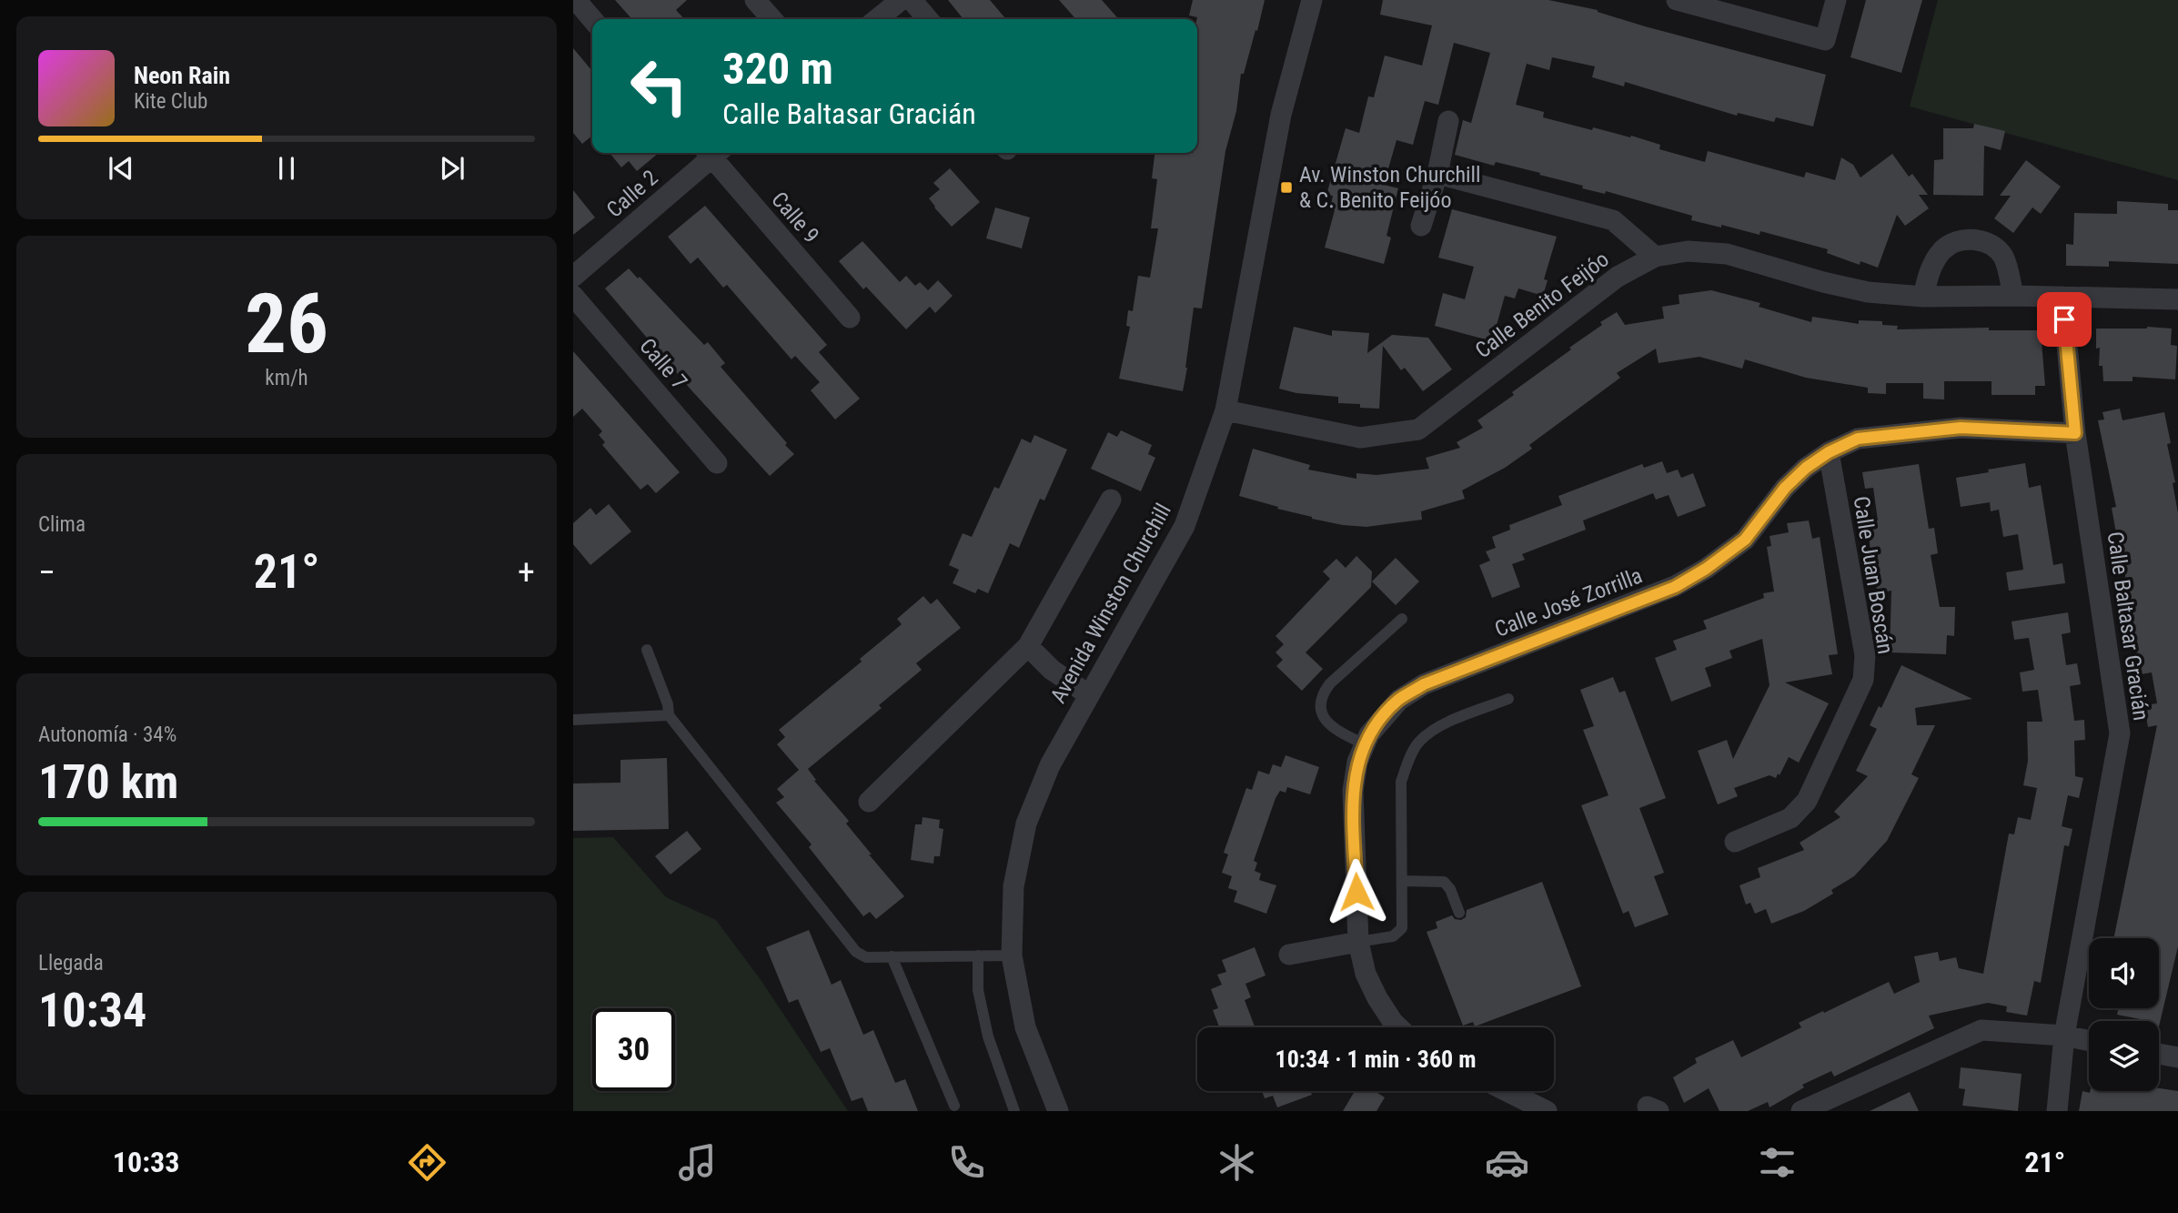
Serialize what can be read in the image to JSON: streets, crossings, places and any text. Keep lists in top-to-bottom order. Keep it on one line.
{"streets":{"street":["Calle 2","Calle 9","Calle Benito Feijóo","Calle 7","Calle Juan Boscán","Calle José Zorrilla","Avenida Winston Churchill","Calle Baltasar Gracián"]},"crossings":[["Calle Benito Feijóo","Avenida Winston Churchill"],["Calle Benito Feijóo","Calle Baltasar Gracián"],["Calle Juan Boscán","Calle José Zorrilla"],["Calle José Zorrilla","Calle Baltasar Gracián"]],"places":{"transit":["Av. Winston Churchill & C. Benito Feijóo"]},"page":{"turn":["320 m","Calle Baltasar Gracián"],"song":["Neon Rain","Kite Club"],"tile":[["26","km/h"],"Clima",["Autonomía · 34%","170 km"],["Llegada","10:34"]],"heat":["−","21°","+"],"limit":"30","trip":"10:34 · 1 min · 360 m","tabs":["10:33","21°"]}}
